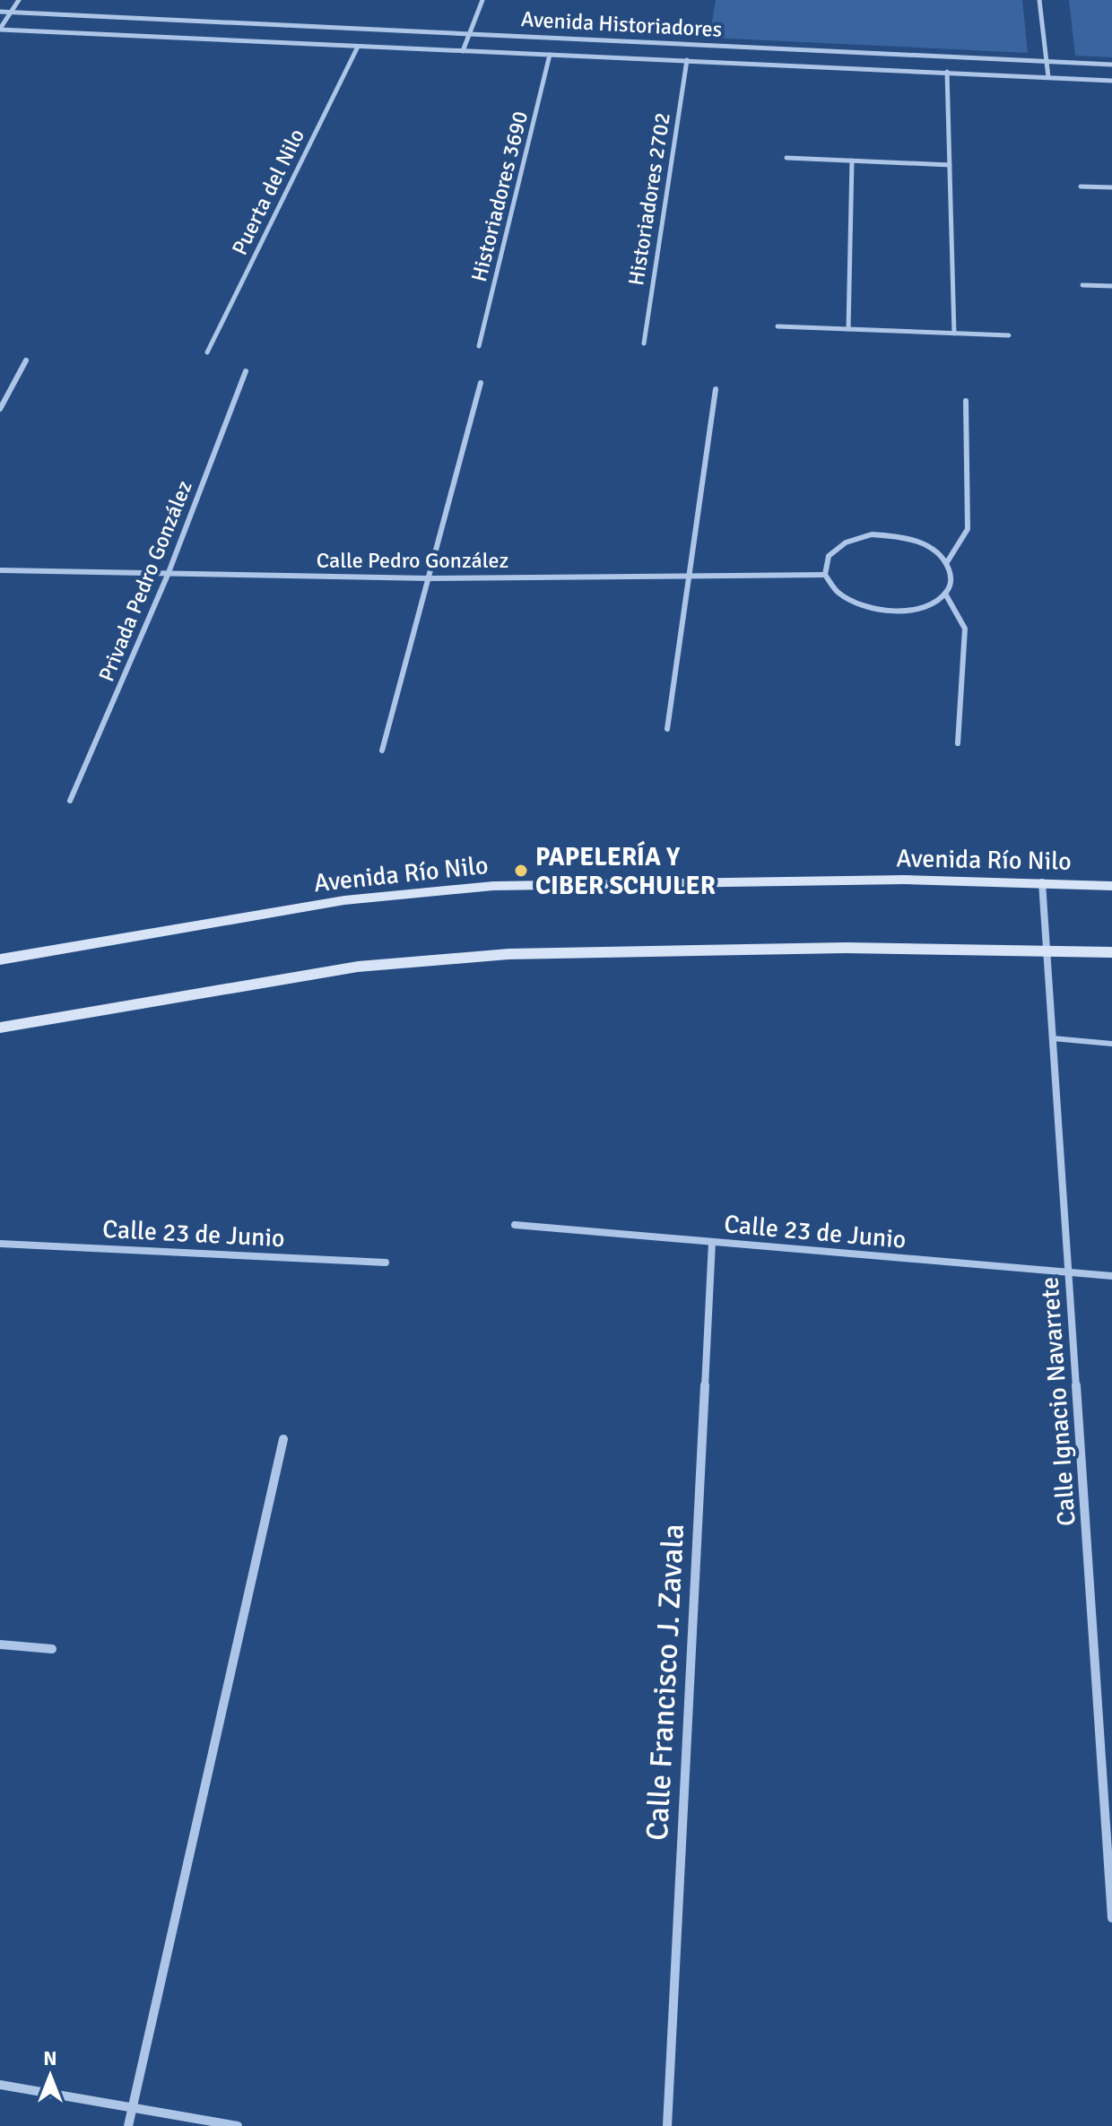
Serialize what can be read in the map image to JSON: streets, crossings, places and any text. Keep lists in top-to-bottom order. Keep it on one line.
{"streets":{"main road":["Avenida Río Nilo"],"street":["Avenida Historiadores","Puerta del Nilo","Historiadores 3690","Historiadores 2702","Calle Pedro González","Privada Pedro González","Calle 23 de Junio","Calle Ignacio Navarrete","Calle Francisco J. Zavala"]},"crossings":[["Avenida Historiadores","Puerta del Nilo"],["Avenida Historiadores","Historiadores 3690"],["Avenida Historiadores","Historiadores 2702"],["Calle Pedro González","Privada Pedro González"],["Avenida Río Nilo","Calle Ignacio Navarrete"],["Calle 23 de Junio","Calle Ignacio Navarrete"],["Calle 23 de Junio","Calle Francisco J. Zavala"]],"places":["PAPELERÍA Y CIBER SCHULER"],"north":"top"}
